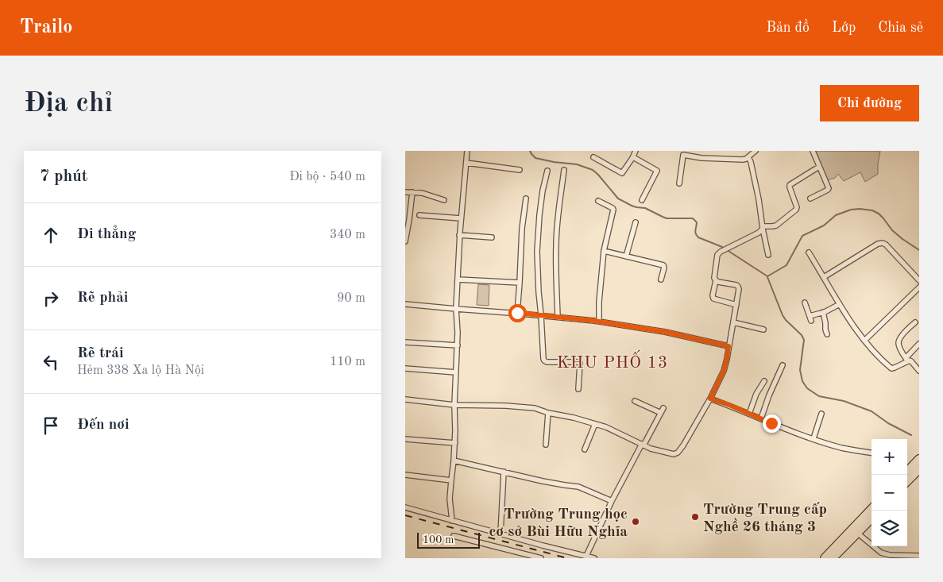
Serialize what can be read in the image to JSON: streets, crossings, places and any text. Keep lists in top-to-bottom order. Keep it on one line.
{"districts":["KHU PHỐ 13"],"places":["Trường Trung cấp Nghề 26 tháng 3","Trường Trung học cơ sở Bùi Hữu Nghĩa"],"scale_bar":"100 m","page":{"header":"Trailo","nav":["Bản đồ","Lớp","Chia sẻ"],"buttons":"Chỉ đường","title":"Địa chỉ","heading":["7 phút","Đi bộ · 540 m"],"list":[["Đi thẳng","340 m"],["Rẽ phải","90 m"],["Rẽ trái","Hẻm 338 Xa lộ Hà Nội","110 m"],"Đến nơi"],"map_buttons":["+","−"],"scale":"100 m"}}
